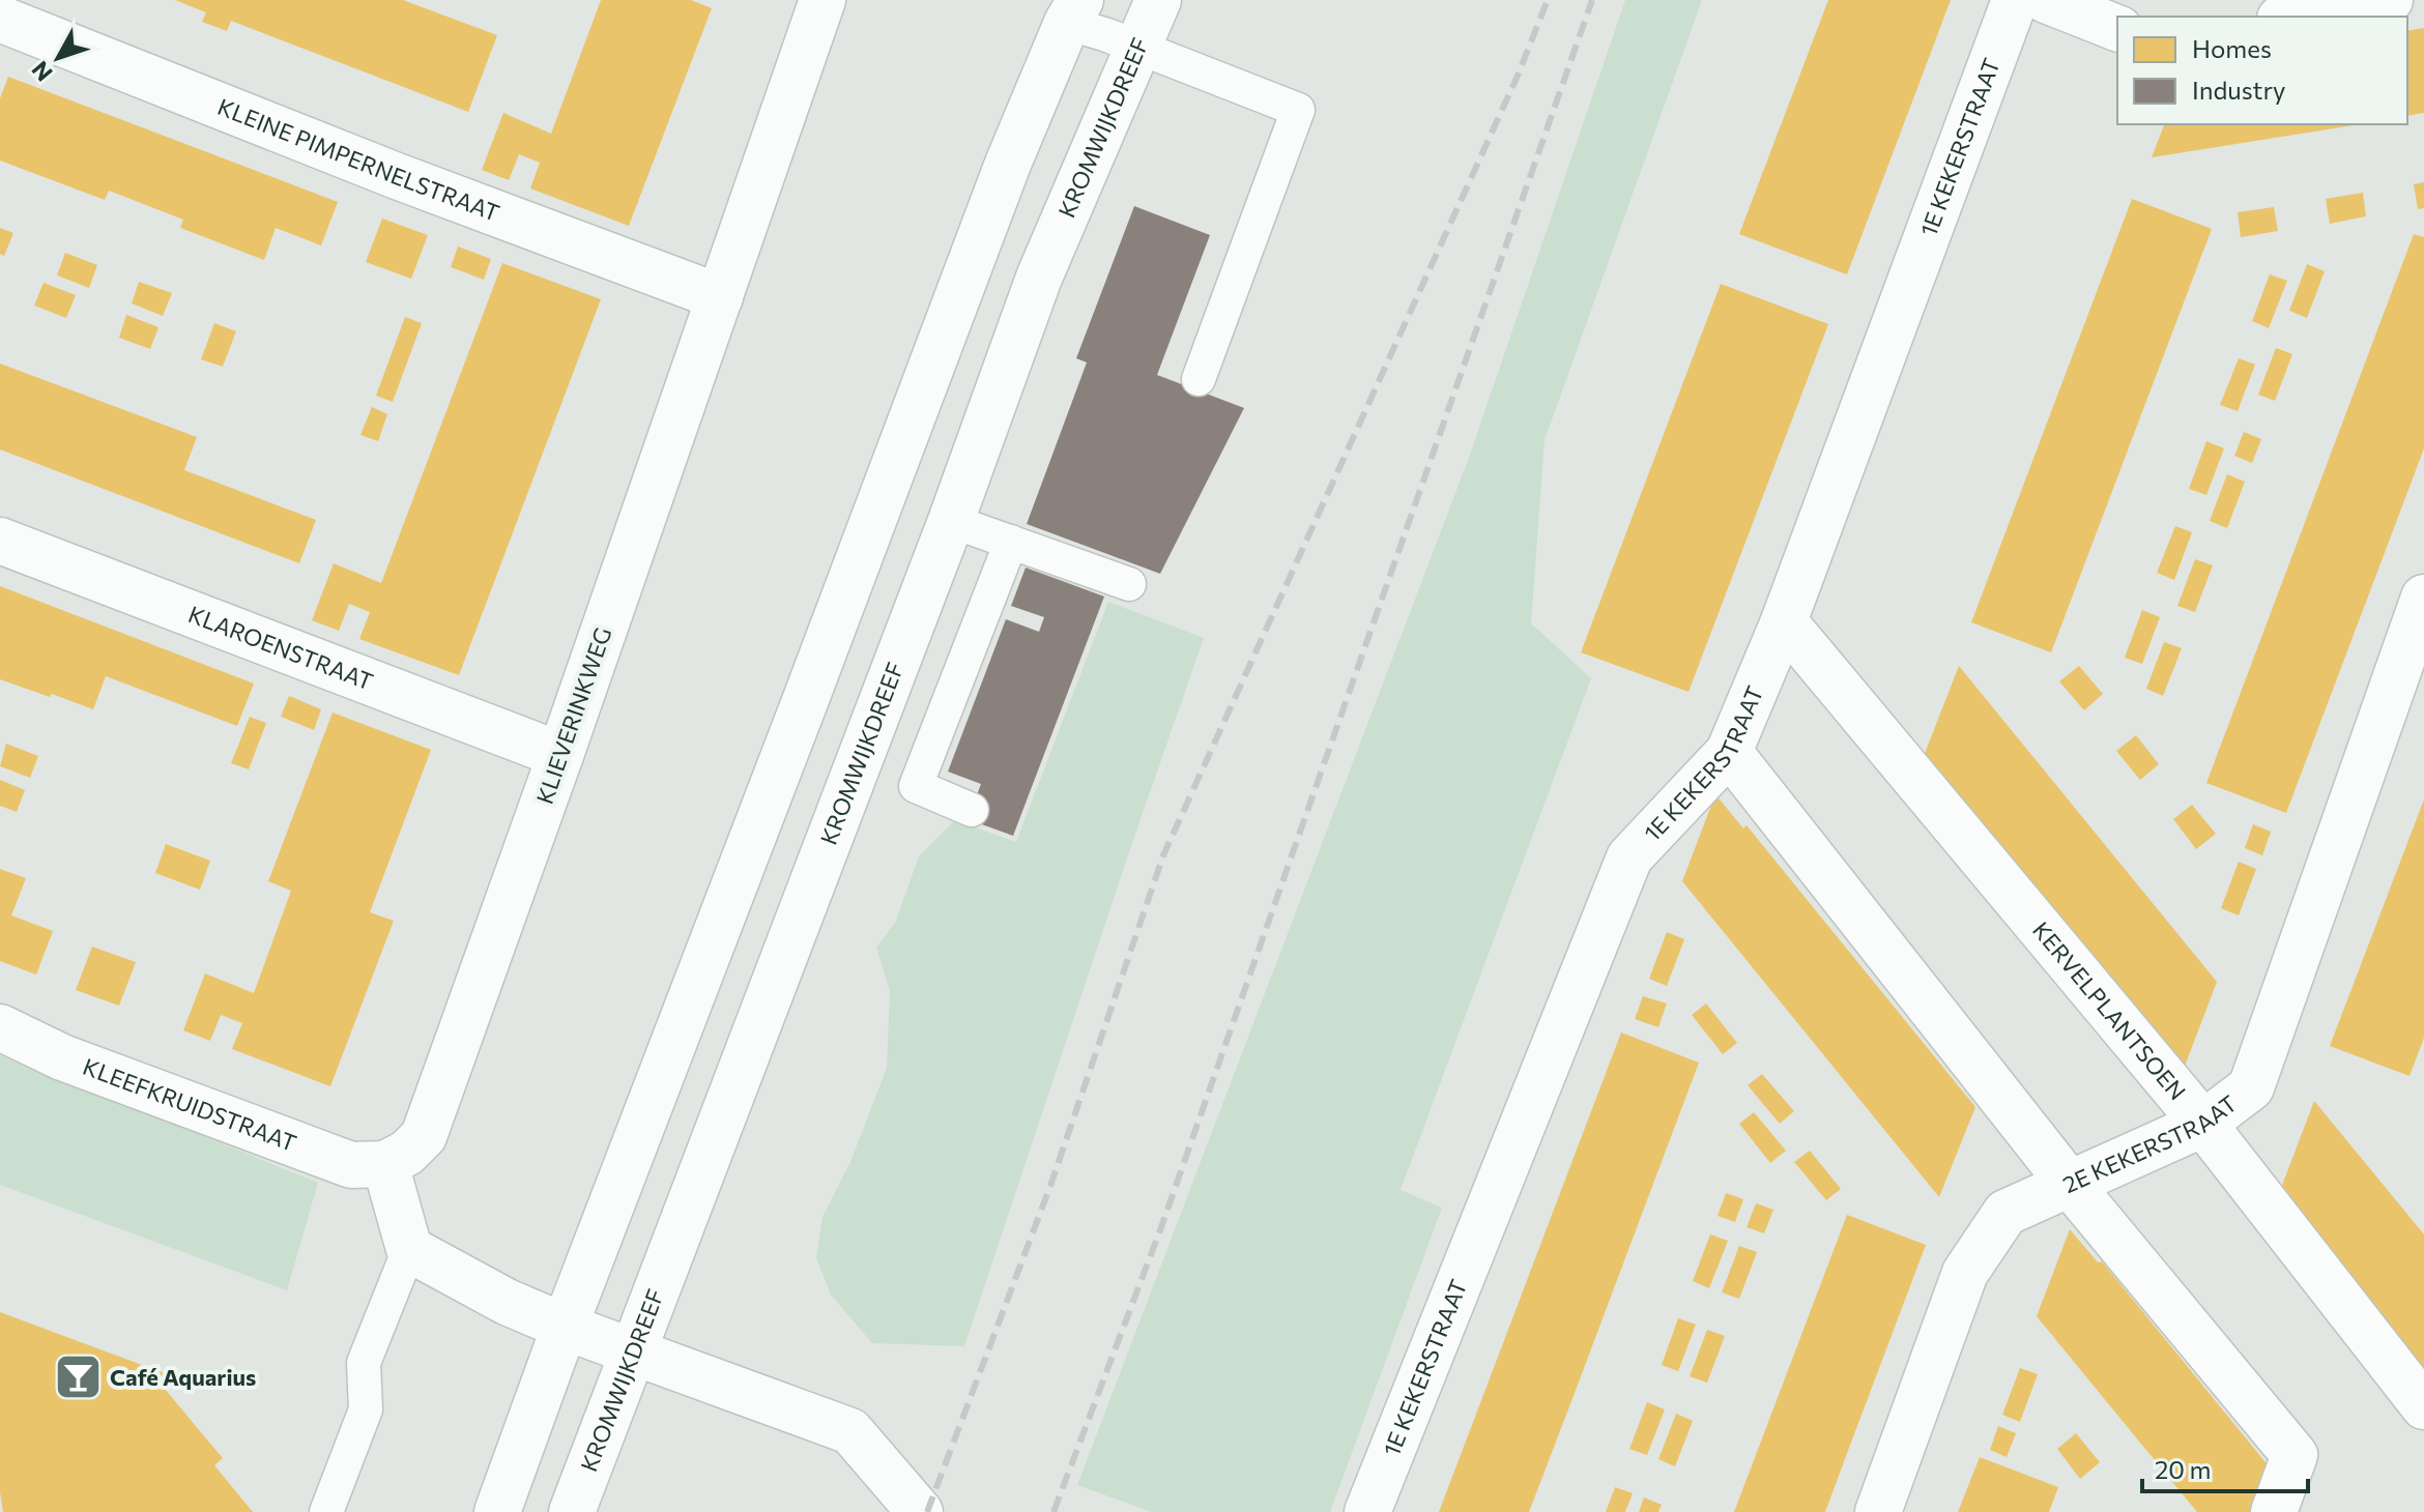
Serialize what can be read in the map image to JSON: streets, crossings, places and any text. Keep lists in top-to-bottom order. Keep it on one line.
{"streets":{"street":["KROMWIJKDREEF","1E KEKERSTRAAT","KLEINE PIMPERNELSTRAAT","KLAROENSTRAAT","KLIEVERINKWEG","KERVELPLANTSOEN","KLEEFKRUIDSTRAAT","2E KEKERSTRAAT"]},"crossings":[["1E KEKERSTRAAT","KERVELPLANTSOEN"],["KLEINE PIMPERNELSTRAAT","KLIEVERINKWEG"],["KLAROENSTRAAT","KLIEVERINKWEG"],["KLIEVERINKWEG","KLEEFKRUIDSTRAAT"],["KERVELPLANTSOEN","2E KEKERSTRAAT"]],"places":{"bar":["Café Aquarius"]},"legend":["Homes","Industry"],"scale_bar":"20 m","north":"bottom left"}
